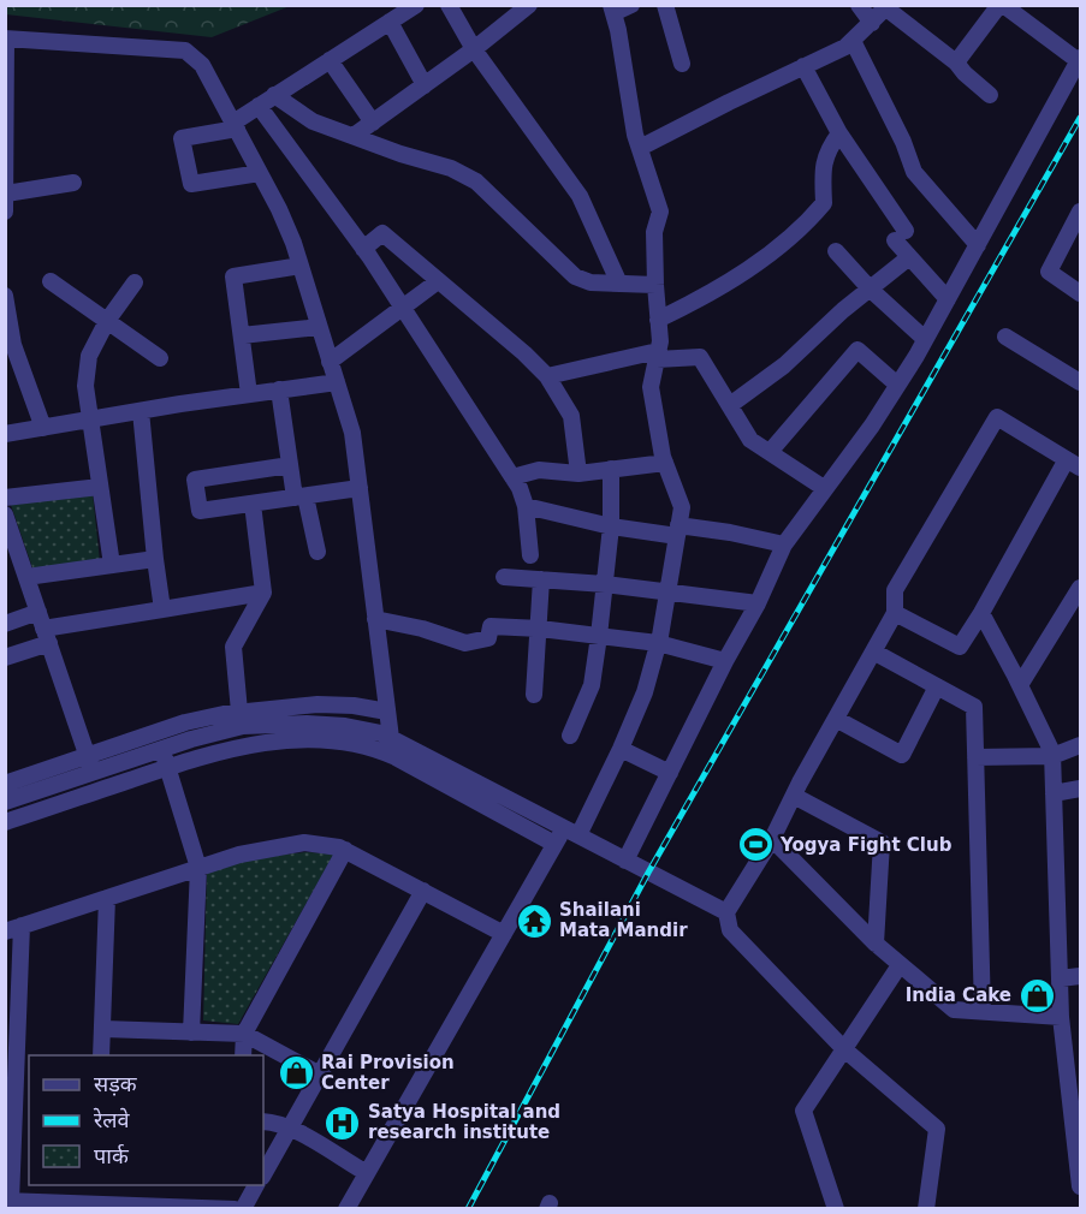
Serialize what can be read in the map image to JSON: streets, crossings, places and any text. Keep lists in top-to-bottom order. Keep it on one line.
{"places":{"sports":["Yogya Fight Club"],"temple":["Shailani Mata Mandir"],"shop":["India Cake","Rai Provision Center"],"hospital":["Satya Hospital and research institute"]},"legend":["सड़क","रेलवे","पार्क"]}
